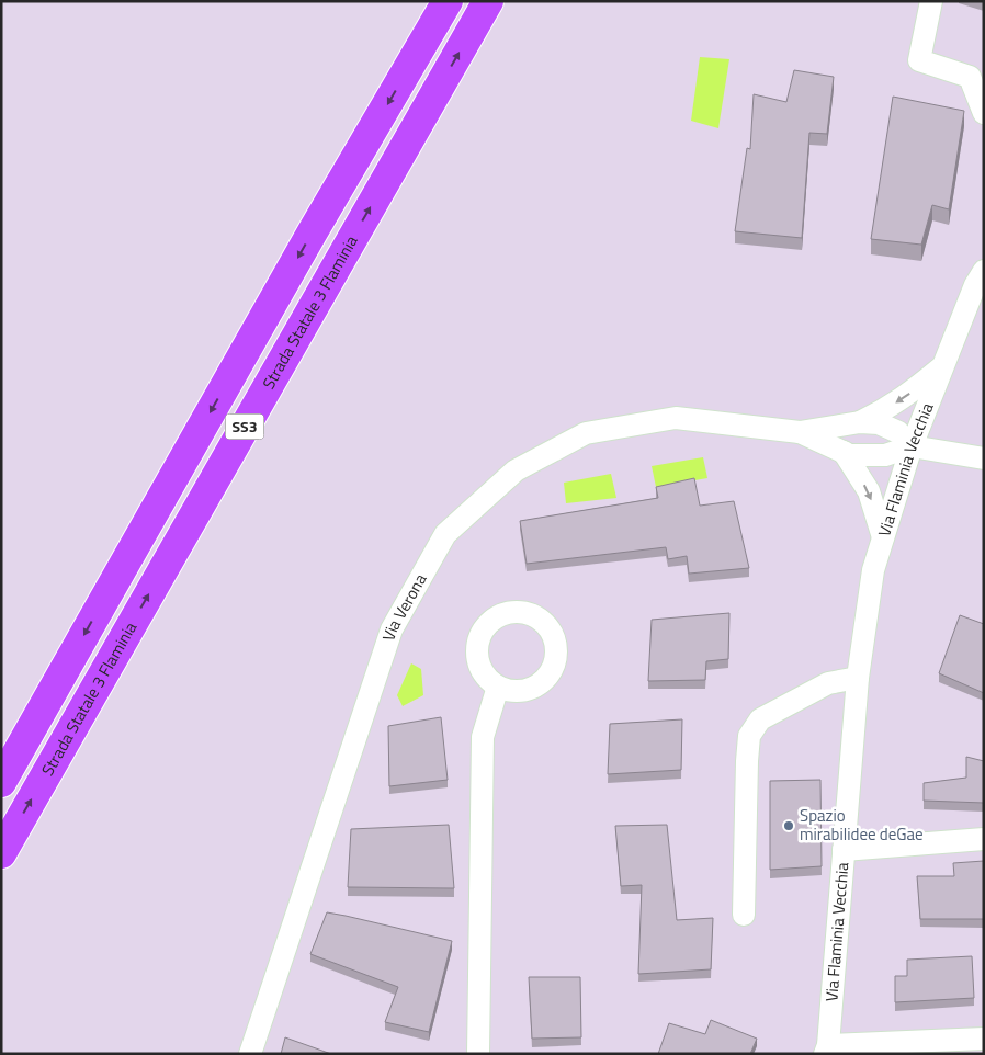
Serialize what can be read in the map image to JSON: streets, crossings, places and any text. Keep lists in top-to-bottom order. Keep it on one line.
{"streets":{"highway":["Strada Statale 3 Flaminia","SS3"],"street":["Via Flaminia Vecchia","Via Verona"]},"crossings":[["Via Flaminia Vecchia","Via Verona"]],"places":["Spazio mirabilidee deGae"]}
